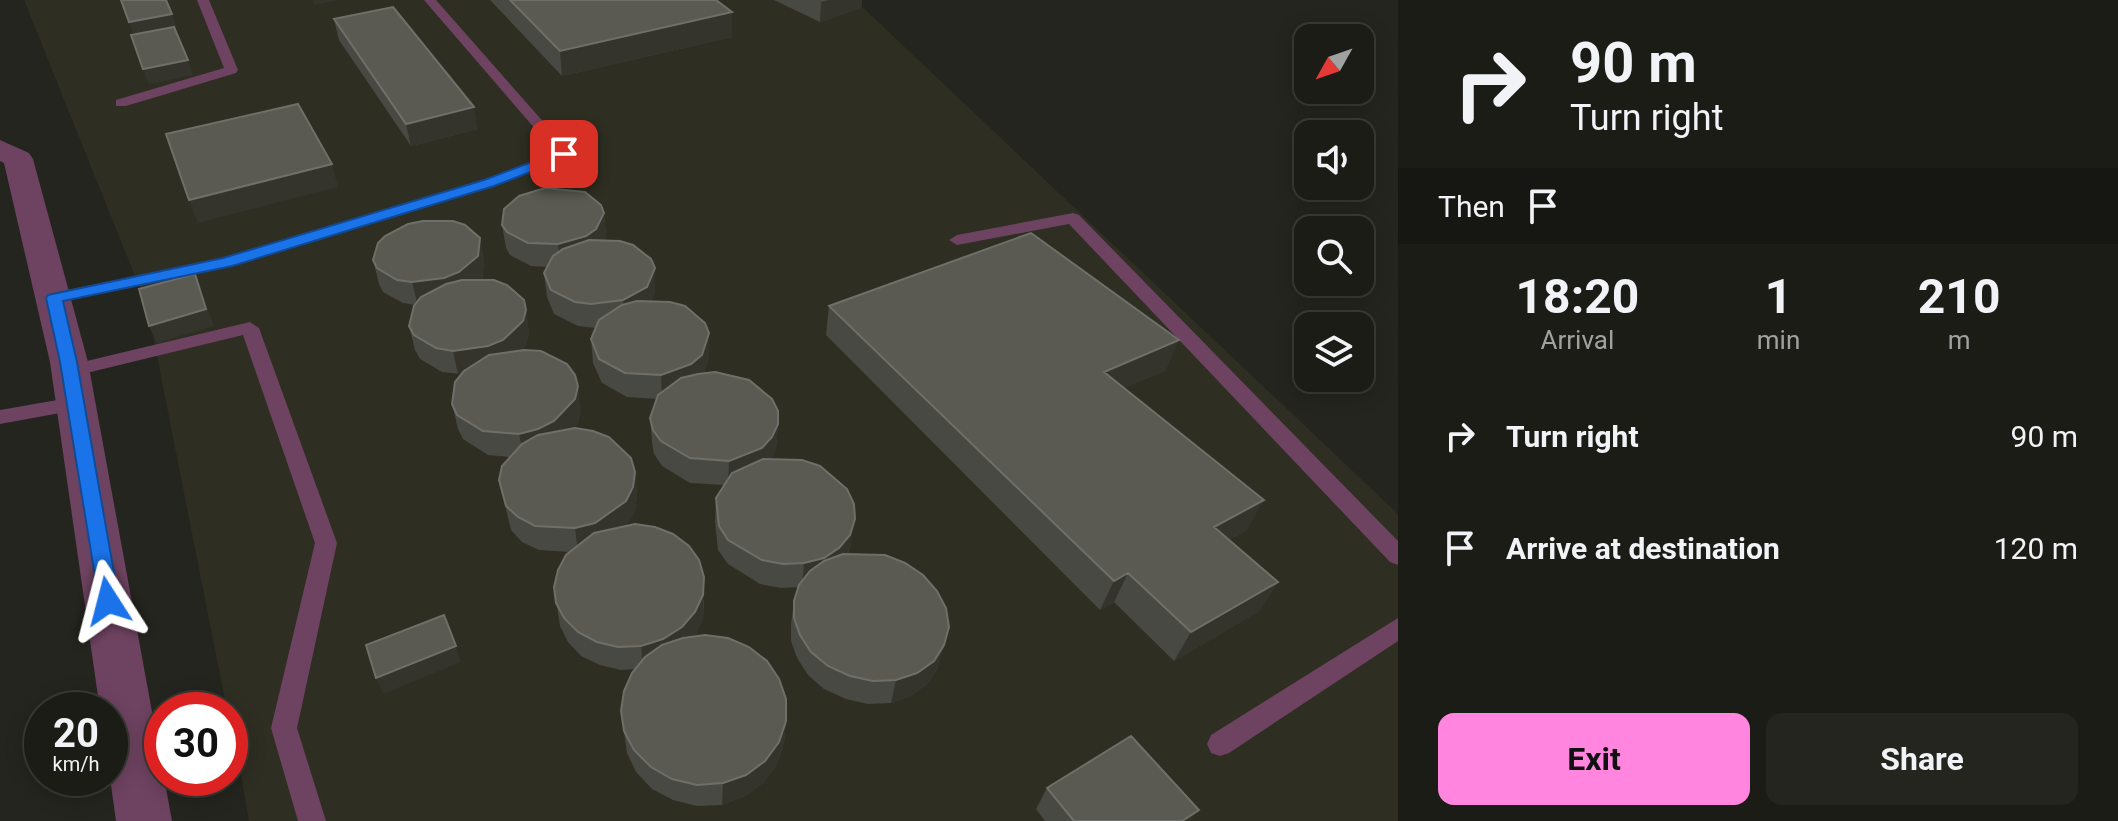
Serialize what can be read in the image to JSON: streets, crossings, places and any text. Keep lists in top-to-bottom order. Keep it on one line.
{"north":"bottom left","page":{"turn":["90 m","Turn right"],"then":"Then","eta":["18:20","Arrival","1","min","210","m"],"list":[{"name":"Turn right","value":"90 m"},{"name":"Arrive at destination","value":"120 m"}],"speed":"20 km/h","limit":"30","buttons":["Exit","Share"]}}
